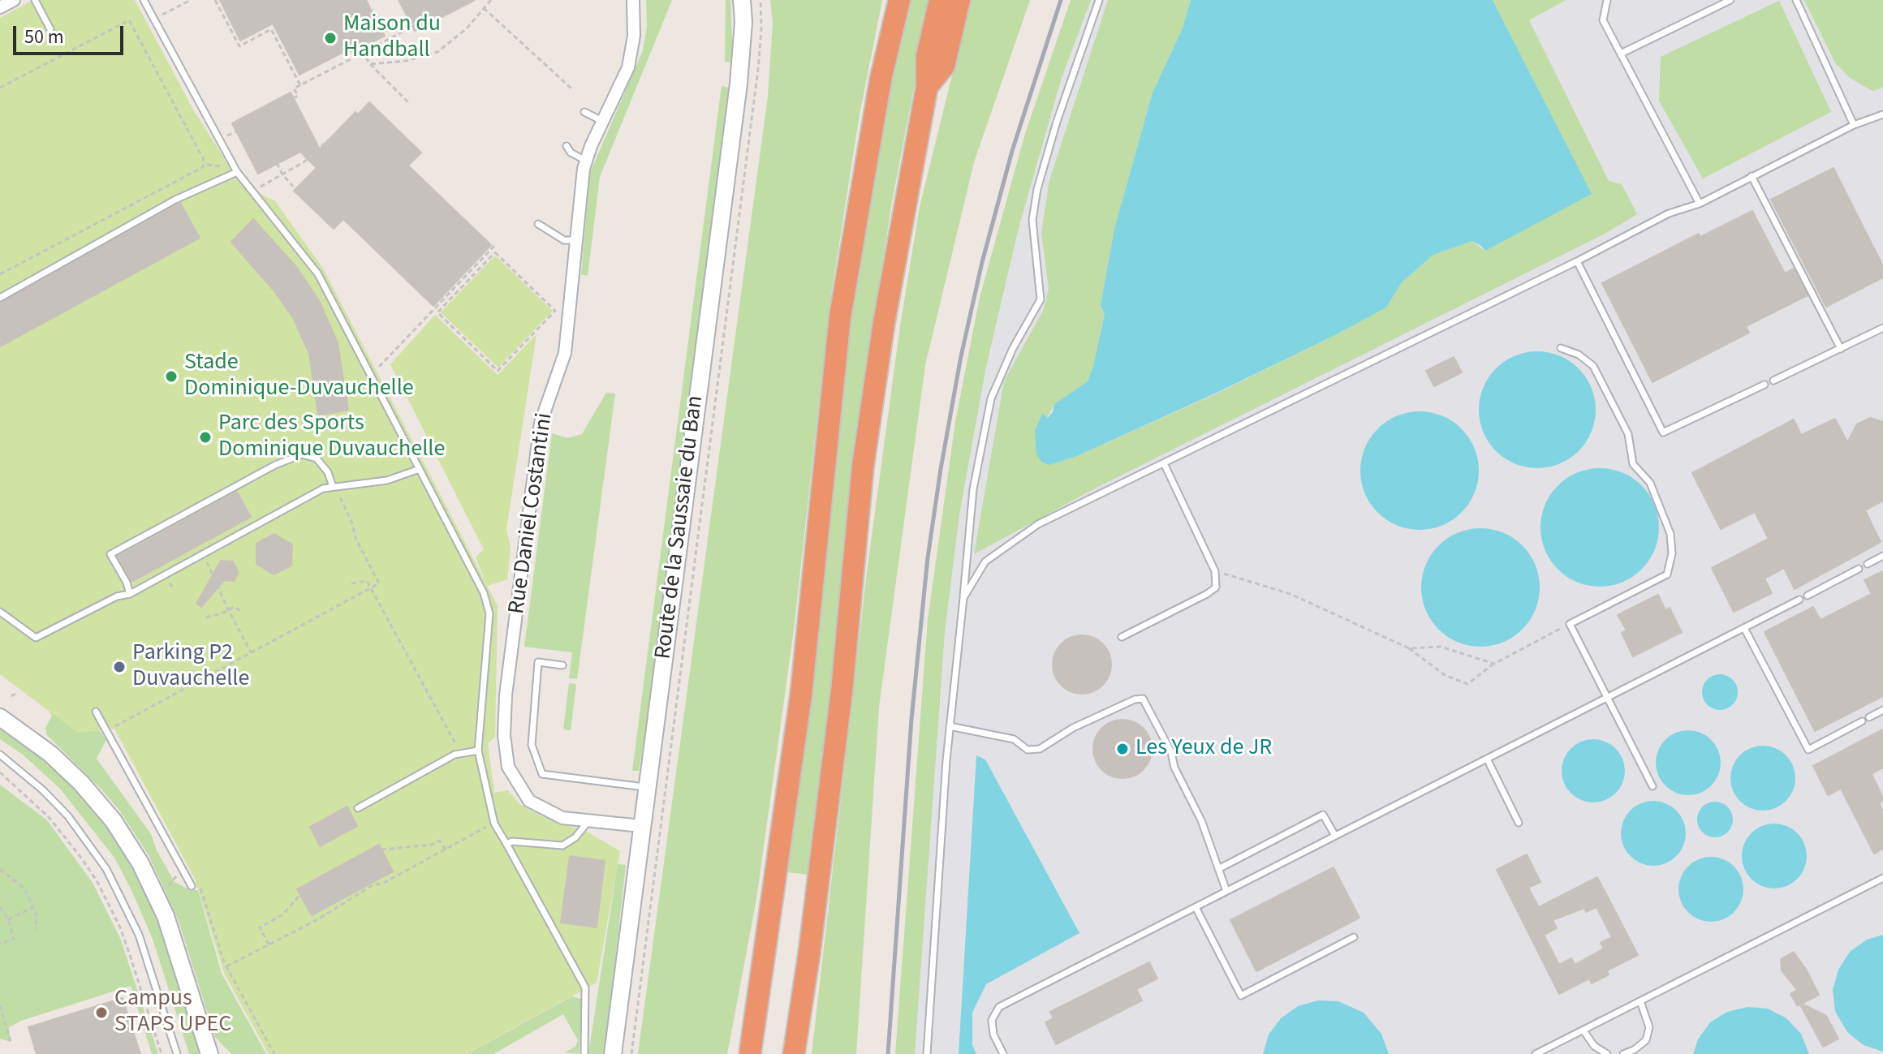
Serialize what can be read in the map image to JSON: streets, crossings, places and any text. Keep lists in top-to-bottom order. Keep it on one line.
{"streets":{"main road":["Route de la Saussaie du Ban"],"street":["Rue Daniel Costantini"]},"crossings":[["Rue Daniel Costantini","Route de la Saussaie du Ban"]],"places":["Maison du Handball","Stade Dominique-Duvauchelle","Parc des Sports Dominique Duvauchelle","Parking P2 Duvauchelle","Les Yeux de JR","Campus STAPS UPEC"],"scale_bar":"50 m"}
